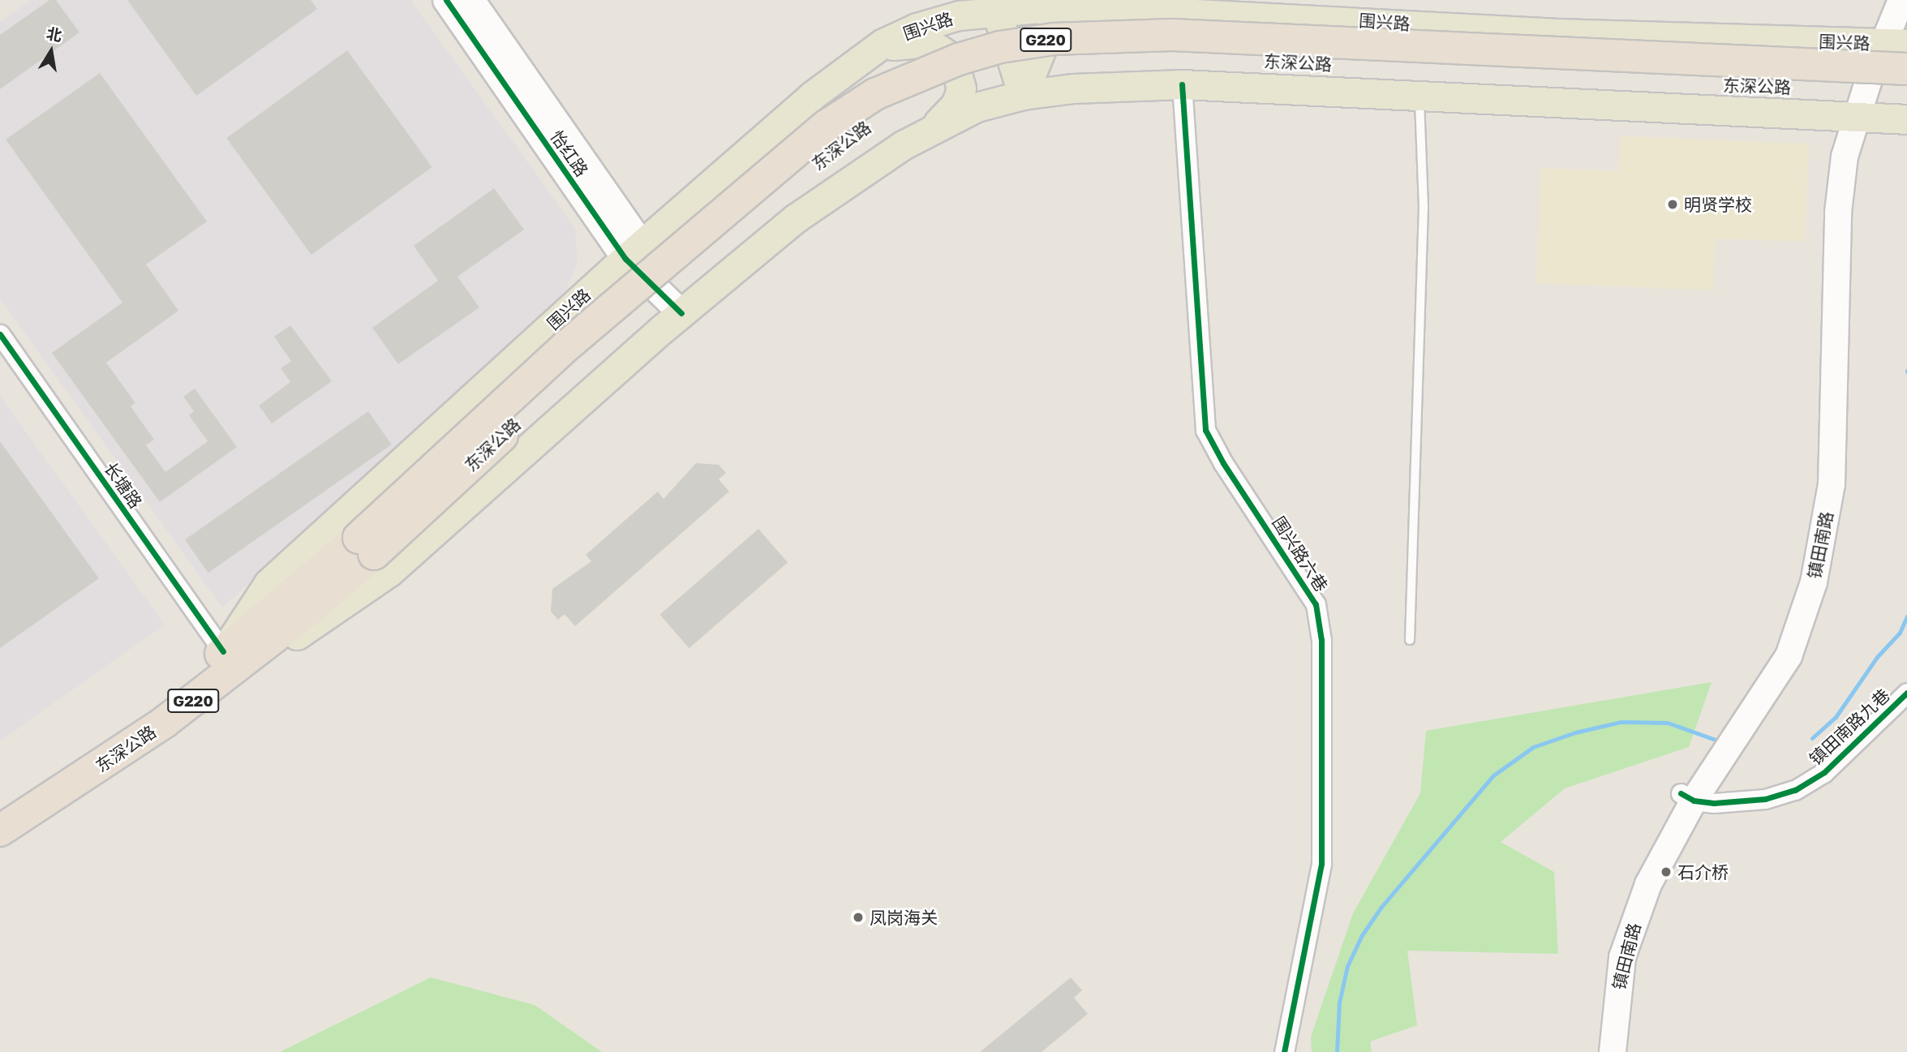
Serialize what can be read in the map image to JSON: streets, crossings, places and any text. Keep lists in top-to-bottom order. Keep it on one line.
{"streets":{"highway":["G220","东深公路"],"main road":["围兴路","怡红路","镇田南路"],"street":["长塘路","围兴路六巷","镇田南路九巷"]},"crossings":[["围兴路","东深公路"],["围兴路","怡红路"],["围兴路","长塘路"],["围兴路","镇田南路"],["东深公路","长塘路"],["镇田南路","镇田南路九巷"]],"places":["明贤学校","石介桥","凤岗海关"],"north":"top"}
